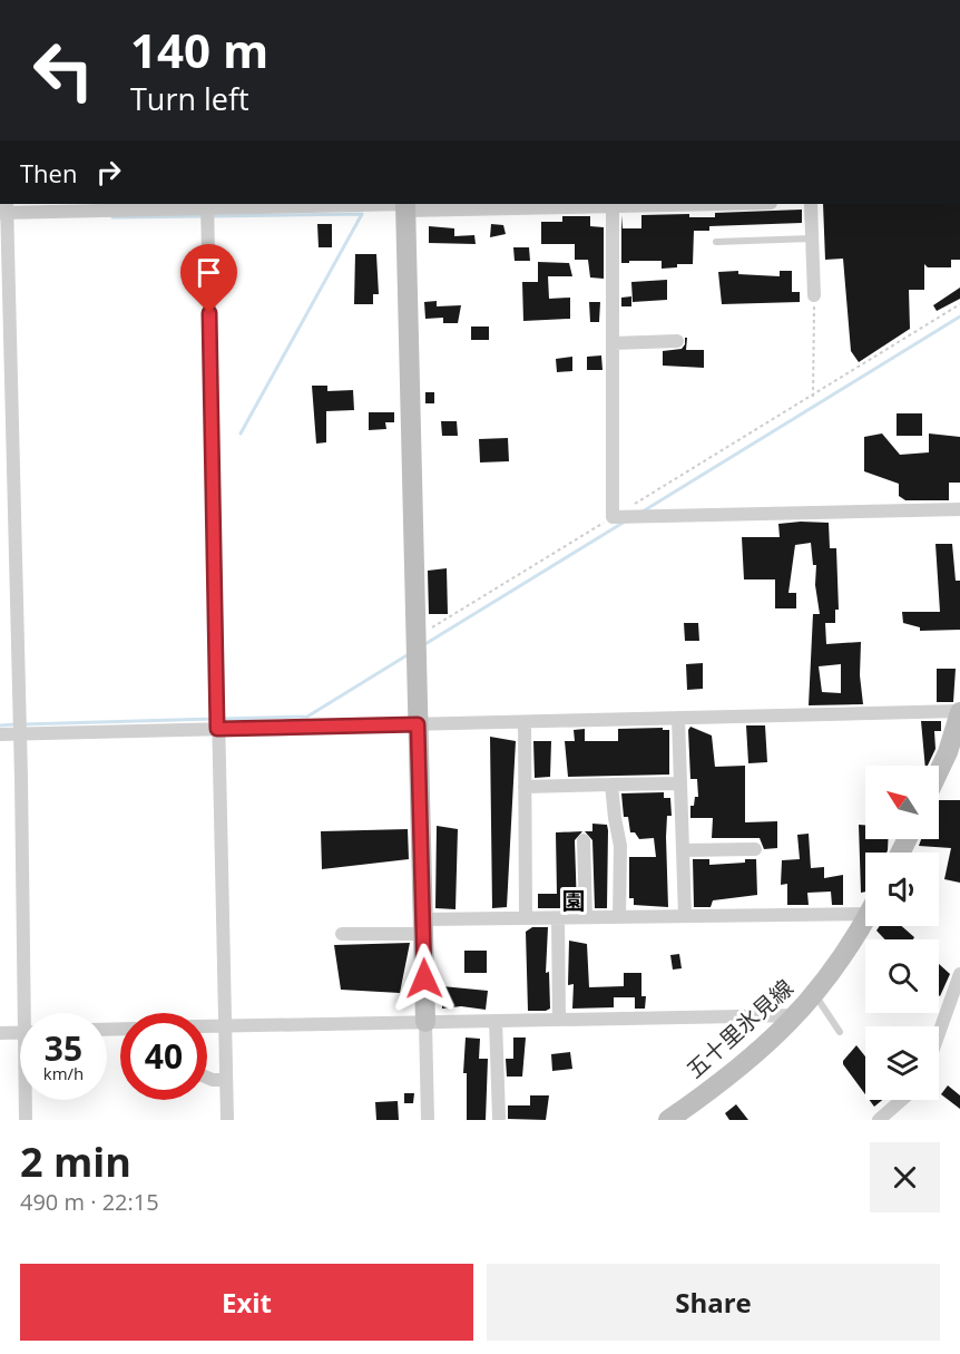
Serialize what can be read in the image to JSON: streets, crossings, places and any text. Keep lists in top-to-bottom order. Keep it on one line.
{"streets":{"street":["五十里氷見線"]},"districts":["園"],"north":"top left","page":{"turn":["140 m","Turn left"],"then":"Then","speed":"35 km/h","limit":"40","heading":["2 min","490 m · 22:15"],"buttons":["Exit","Share"]}}
